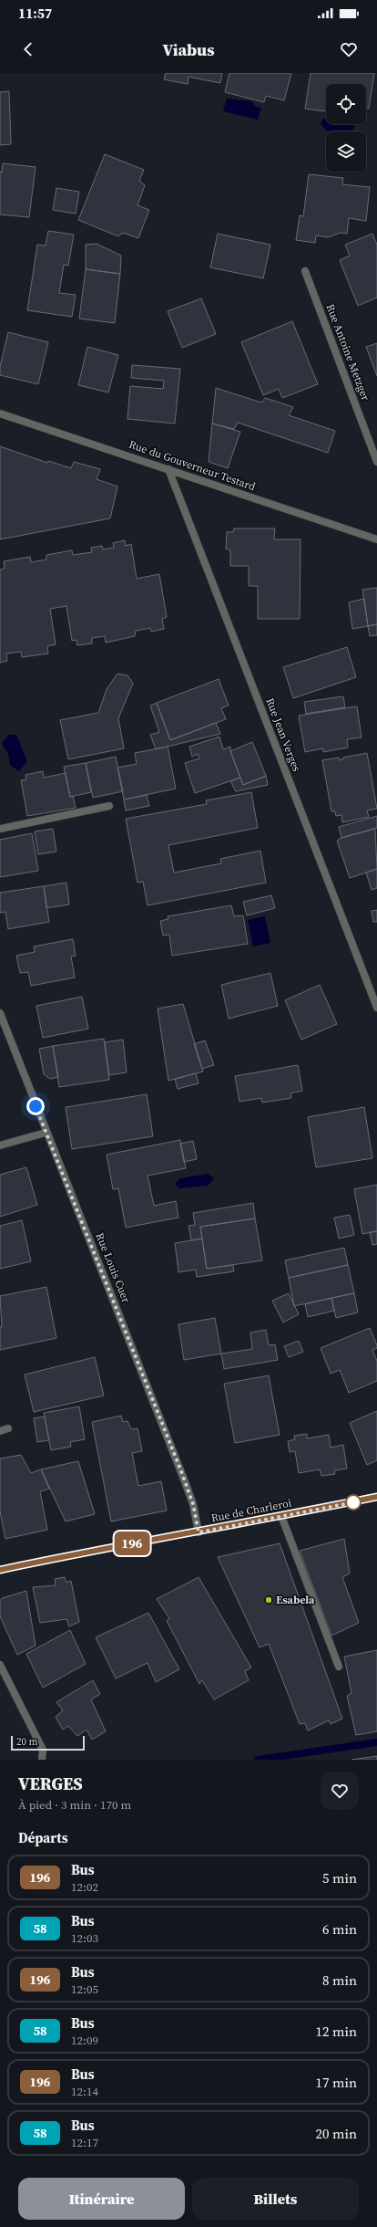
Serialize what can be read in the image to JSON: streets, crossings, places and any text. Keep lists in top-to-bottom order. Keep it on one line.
{"streets":{"street":["Rue Antoine Metzger","Rue du Gouverneur Testard","Rue Jean Verges","Rue Louis Cuer","Rue de Charleroi"]},"crossings":[["Rue du Gouverneur Testard","Rue Jean Verges"],["Rue Louis Cuer","Rue de Charleroi"]],"places":["Esabela"],"lines":["bus line 196"],"scale_bar":"20 m","page":{"status":"11:57","header":"Viabus","on_map":"196","scale":"20 m","heading":[["VERGES","À pied · 3 min · 170 m"],"Départs"],"list":[{"mark":"196","name":"Bus","note":"12:02","value":"5 min"},{"mark":"58","name":"Bus","note":"12:03","value":"6 min"},{"mark":"196","name":"Bus","note":"12:05","value":"8 min"},{"mark":"58","name":"Bus","note":"12:09","value":"12 min"},{"mark":"196","name":"Bus","note":"12:14","value":"17 min"},{"mark":"58","name":"Bus","note":"12:17","value":"20 min"}],"buttons":["Itinéraire","Billets"]}}
